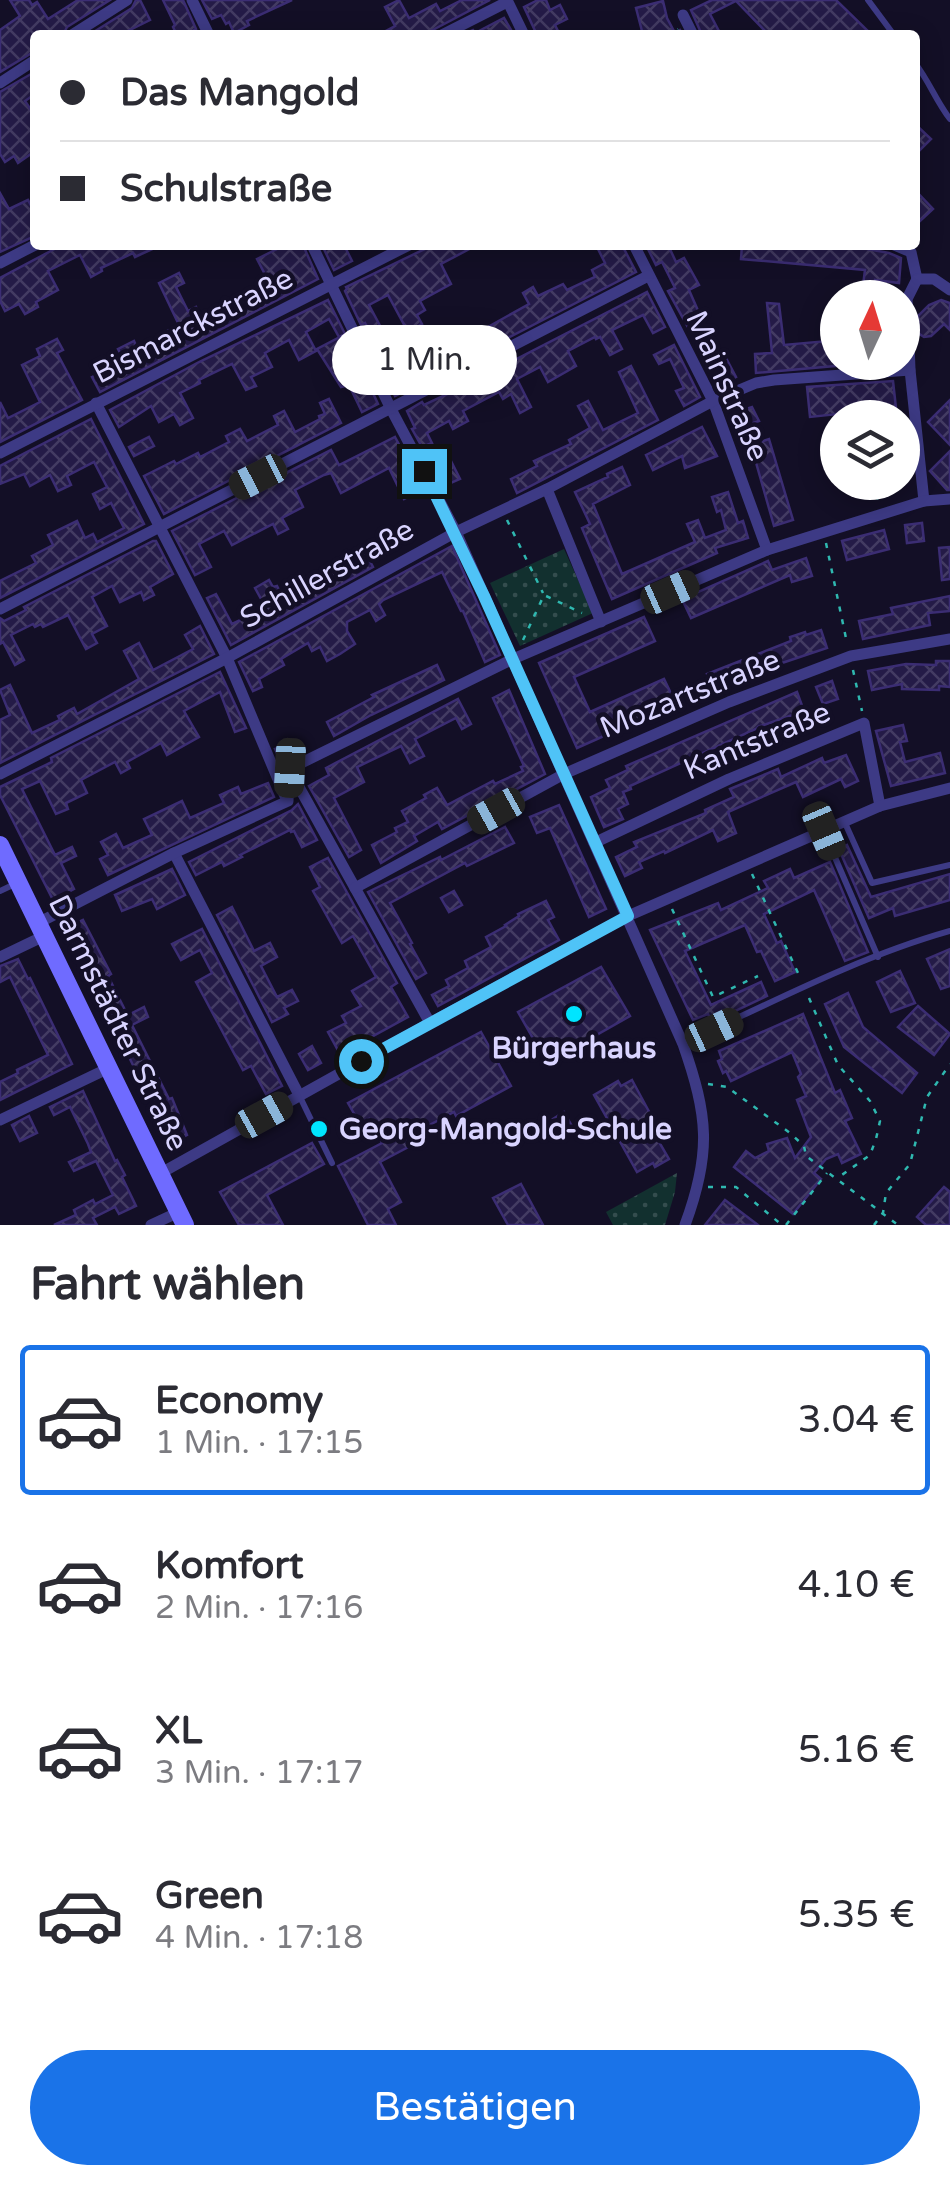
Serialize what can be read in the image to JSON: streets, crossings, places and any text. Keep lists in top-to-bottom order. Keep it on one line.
{"streets":{"main road":["Darmstädter Straße"],"street":["Bismarckstraße","Mainstraße","Schillerstraße","Mozartstraße","Kantstraße"]},"crossings":[["Mainstraße","Schillerstraße"]],"places":["Bürgerhaus","Georg-Mangold-Schule"],"north":"top","page":{"banner":["Das Mangold","Schulstraße"],"bubble":"1 Min.","heading":"Fahrt wählen","list":[{"name":"Economy","note":"1 Min. · 17:15","value":"3.04 €"},{"name":"Komfort","note":"2 Min. · 17:16","value":"4.10 €"},{"name":"XL","note":"3 Min. · 17:17","value":"5.16 €"},{"name":"Green","note":"4 Min. · 17:18","value":"5.35 €"}],"buttons":"Bestätigen"}}
